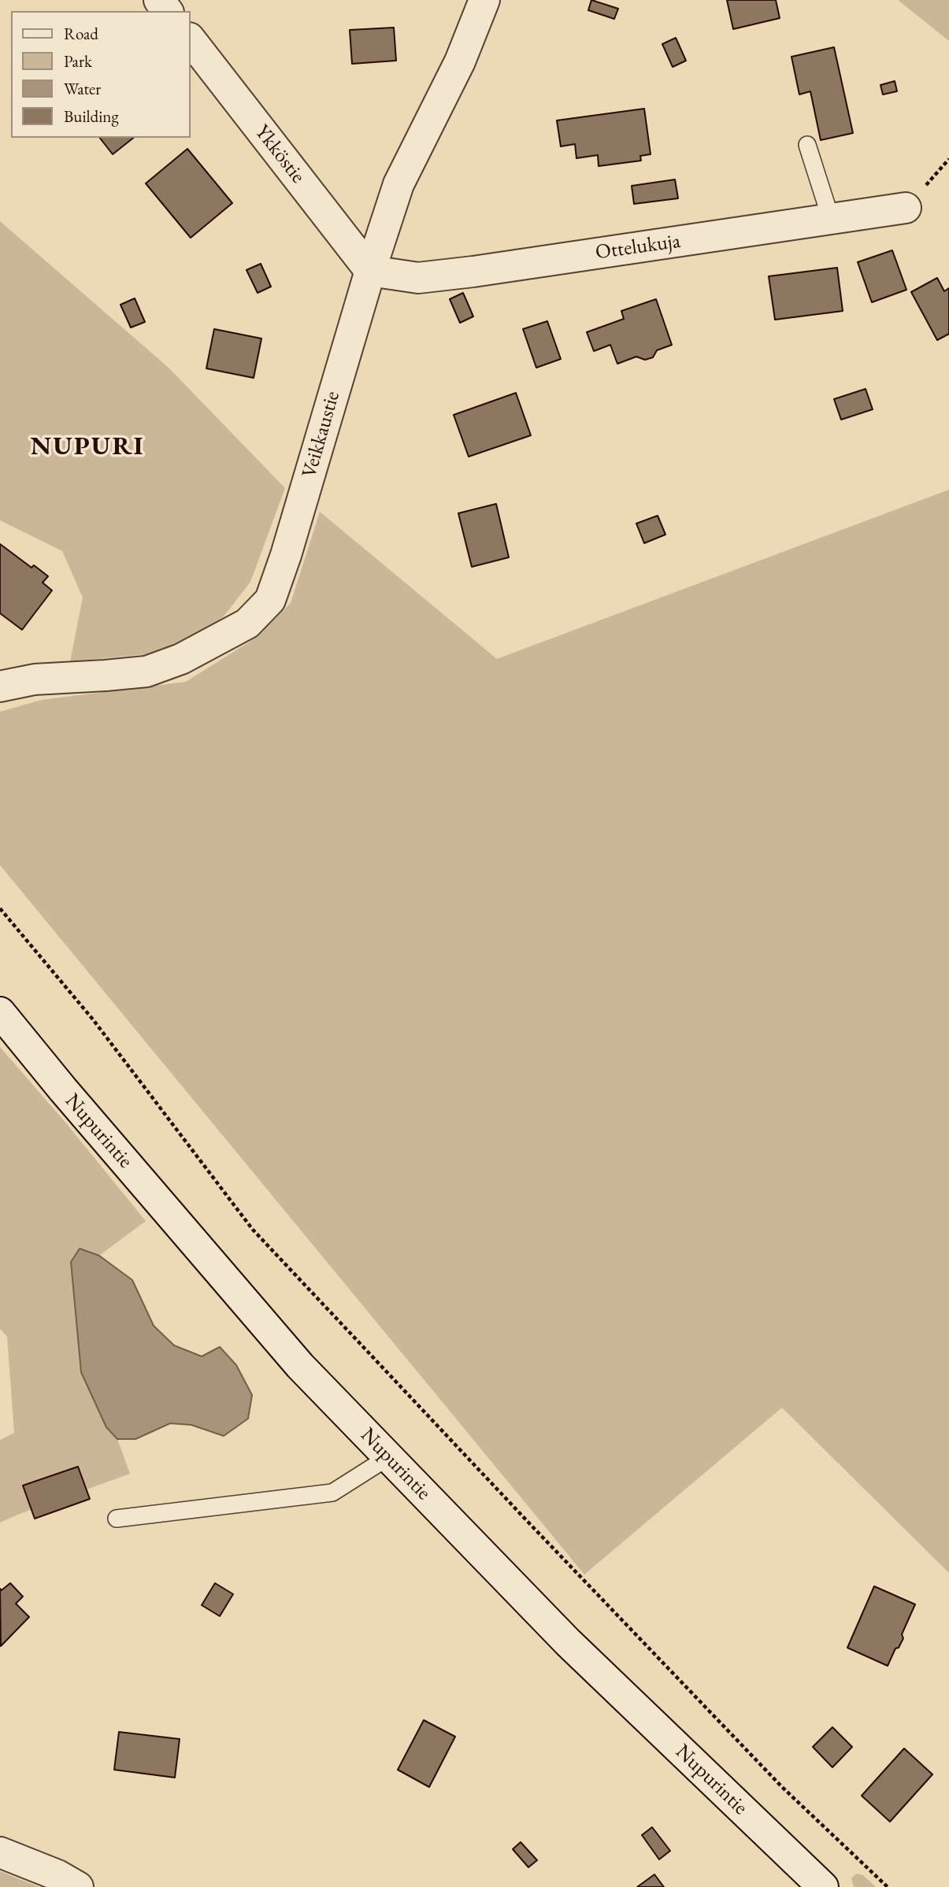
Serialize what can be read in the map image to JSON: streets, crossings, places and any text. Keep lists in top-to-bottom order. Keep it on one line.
{"streets":{"street":["Ykköstie","Ottelukuja","Veikkaustie","Nupurintie"]},"crossings":[["Ykköstie","Ottelukuja"],["Ykköstie","Veikkaustie"],["Ottelukuja","Veikkaustie"]],"districts":["NUPURI"],"legend":["Road","Park","Water","Building"]}
